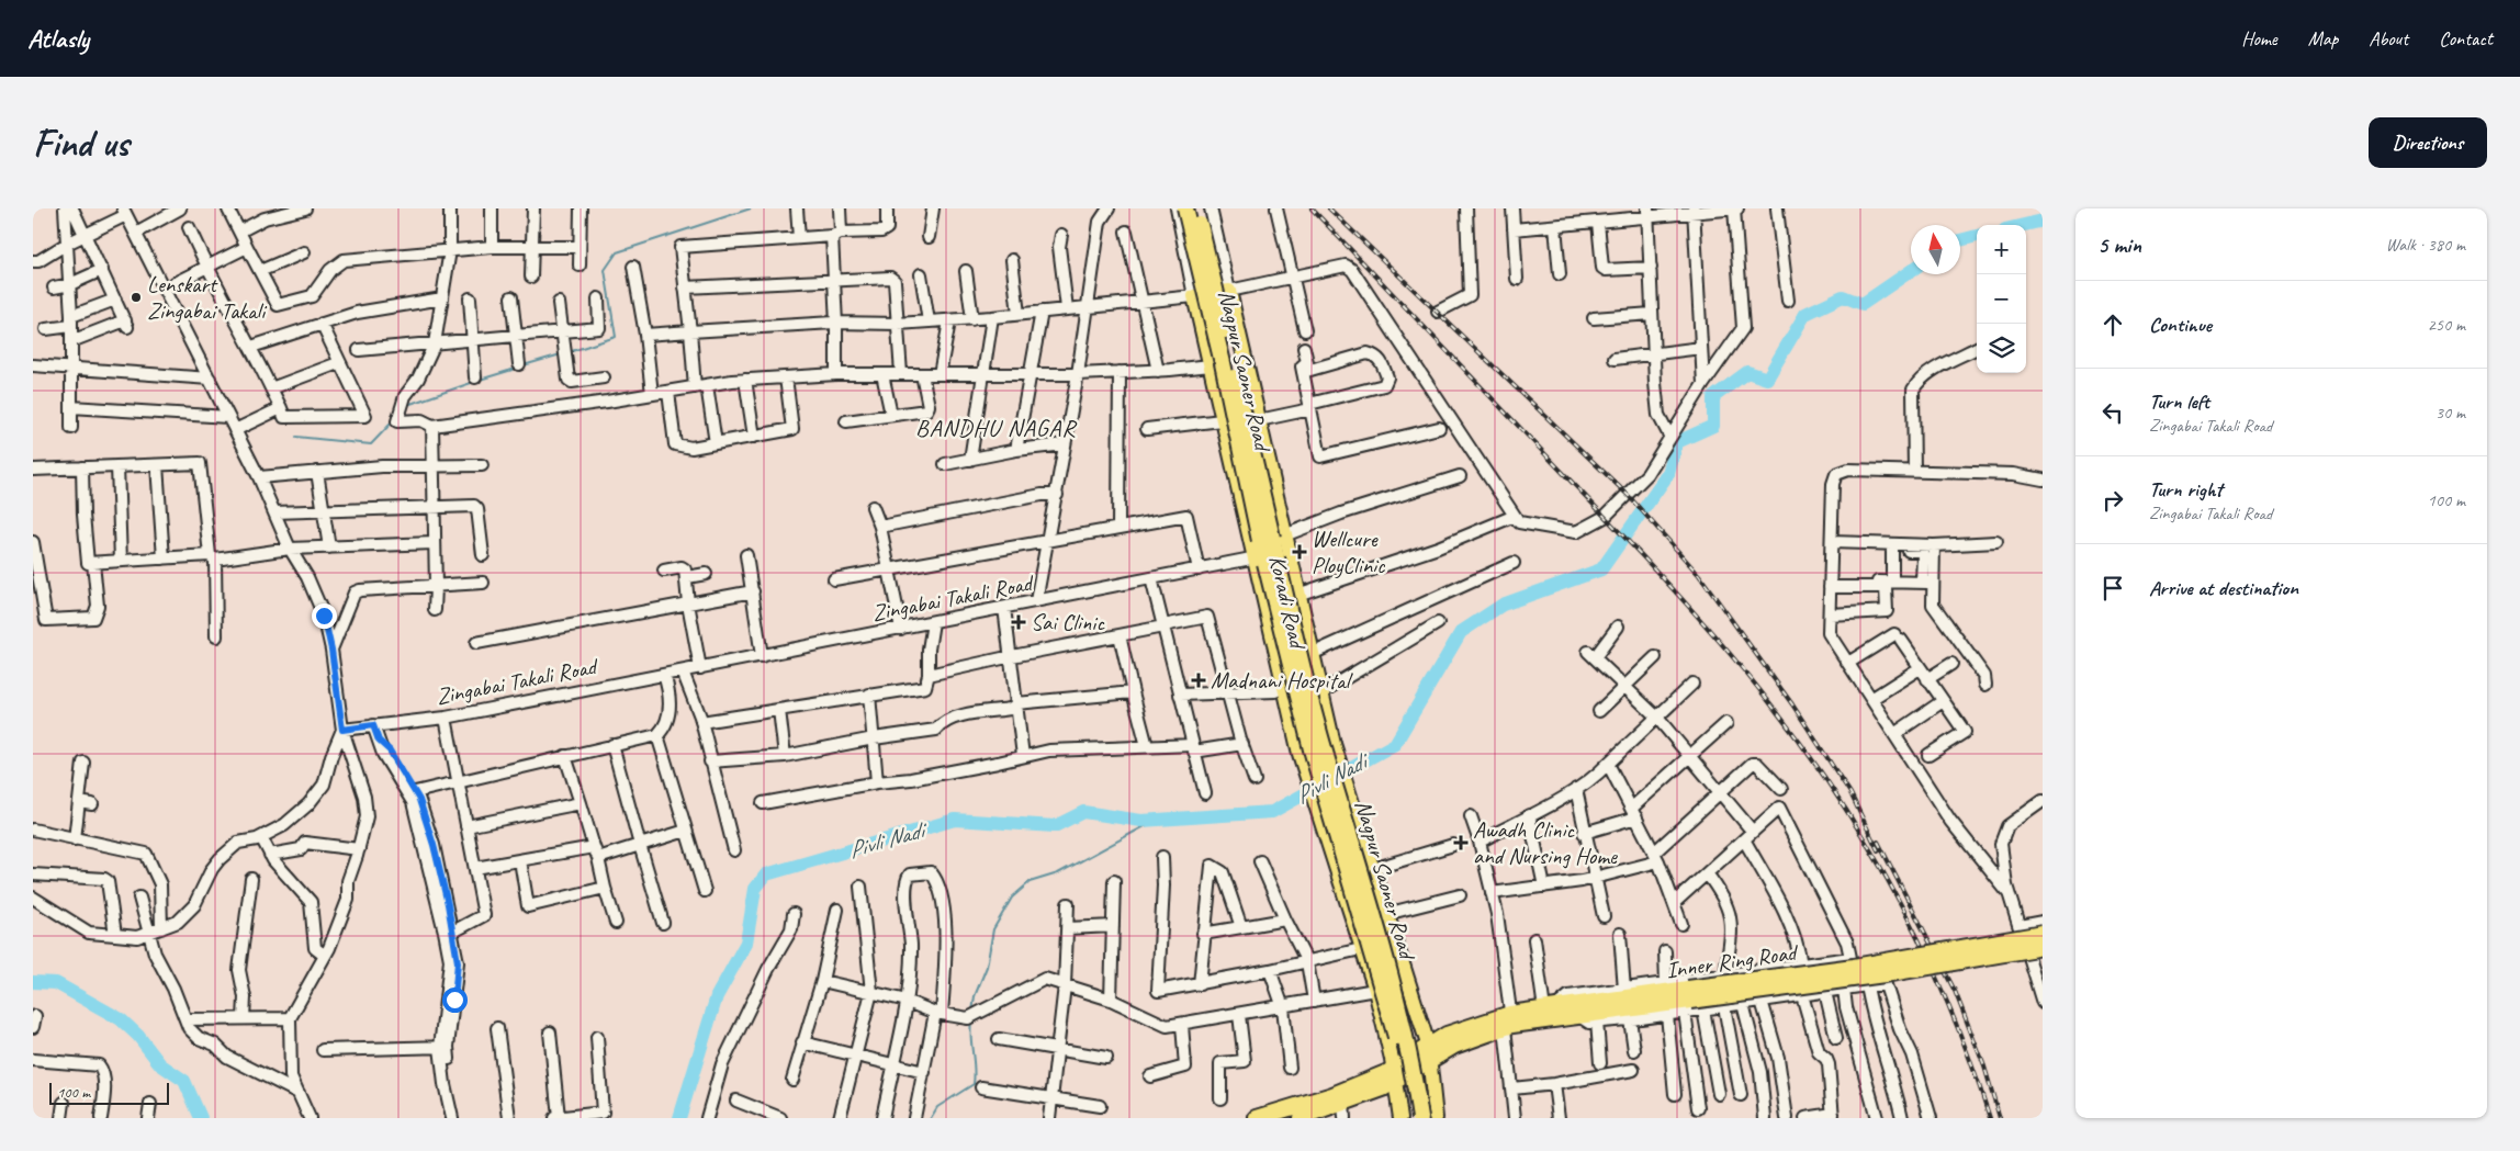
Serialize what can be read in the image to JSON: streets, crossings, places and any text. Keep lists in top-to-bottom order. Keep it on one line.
{"streets":{"highway":["Nagpur Saoner Road","Koradi Road","Inner Ring Road"],"street":["Zingabai Takali Road"]},"crossings":[["Nagpur Saoner Road","Zingabai Takali Road"],["Nagpur Saoner Road","Koradi Road"],["Zingabai Takali Road","Koradi Road"],["Koradi Road","Inner Ring Road"]],"districts":["BANDHU NAGAR"],"water":["Pivli Nadi"],"places":{"other":["Lenskart Zingabai Takali"],"health":["Wellcure PloyClinic","Sai Clinic","Madnani Hospital","Awadh Clinic and Nursing Home"]},"scale_bar":"100 m","north":"top","page":{"header":"Atlasly","nav":["Home","Map","About","Contact"],"buttons":"Directions","title":"Find us","heading":["5 min","Walk · 380 m"],"map_buttons":["+","−"],"list":[["Continue","250 m"],["Turn left","Zingabai Takali Road","30 m"],["Turn right","Zingabai Takali Road","100 m"],"Arrive at destination"],"scale":"100 m"}}
